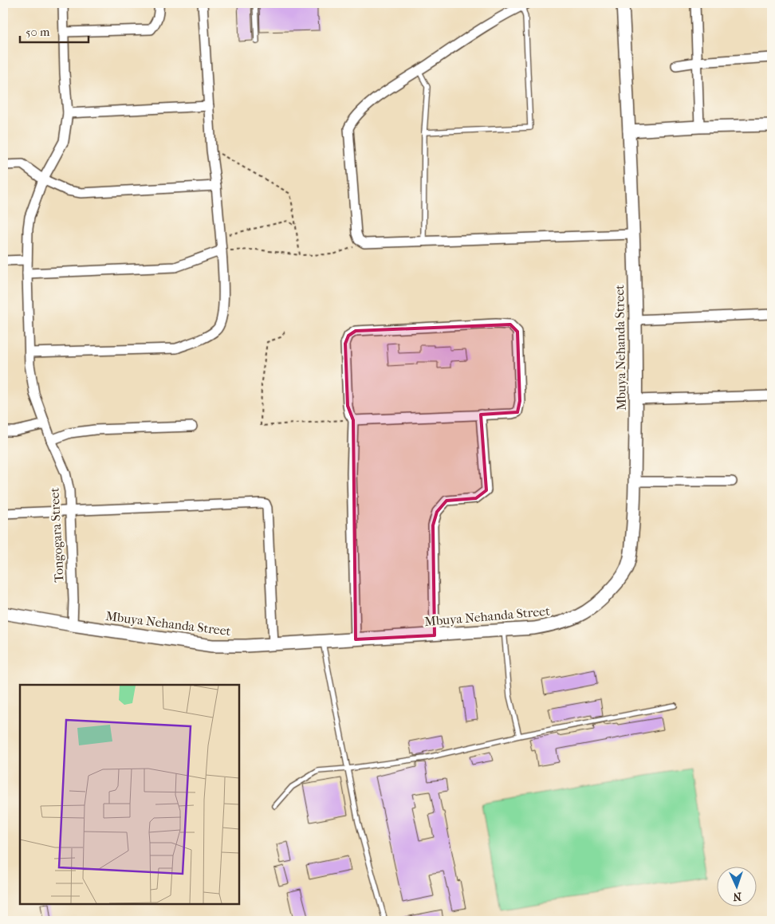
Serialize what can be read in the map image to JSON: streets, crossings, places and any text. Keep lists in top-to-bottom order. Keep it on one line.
{"streets":{"street":["Mbuya Nehanda Street","Tongogara Street"]},"crossings":[["Mbuya Nehanda Street","Tongogara Street"]],"scale_bar":"50 m","north":"bottom"}
